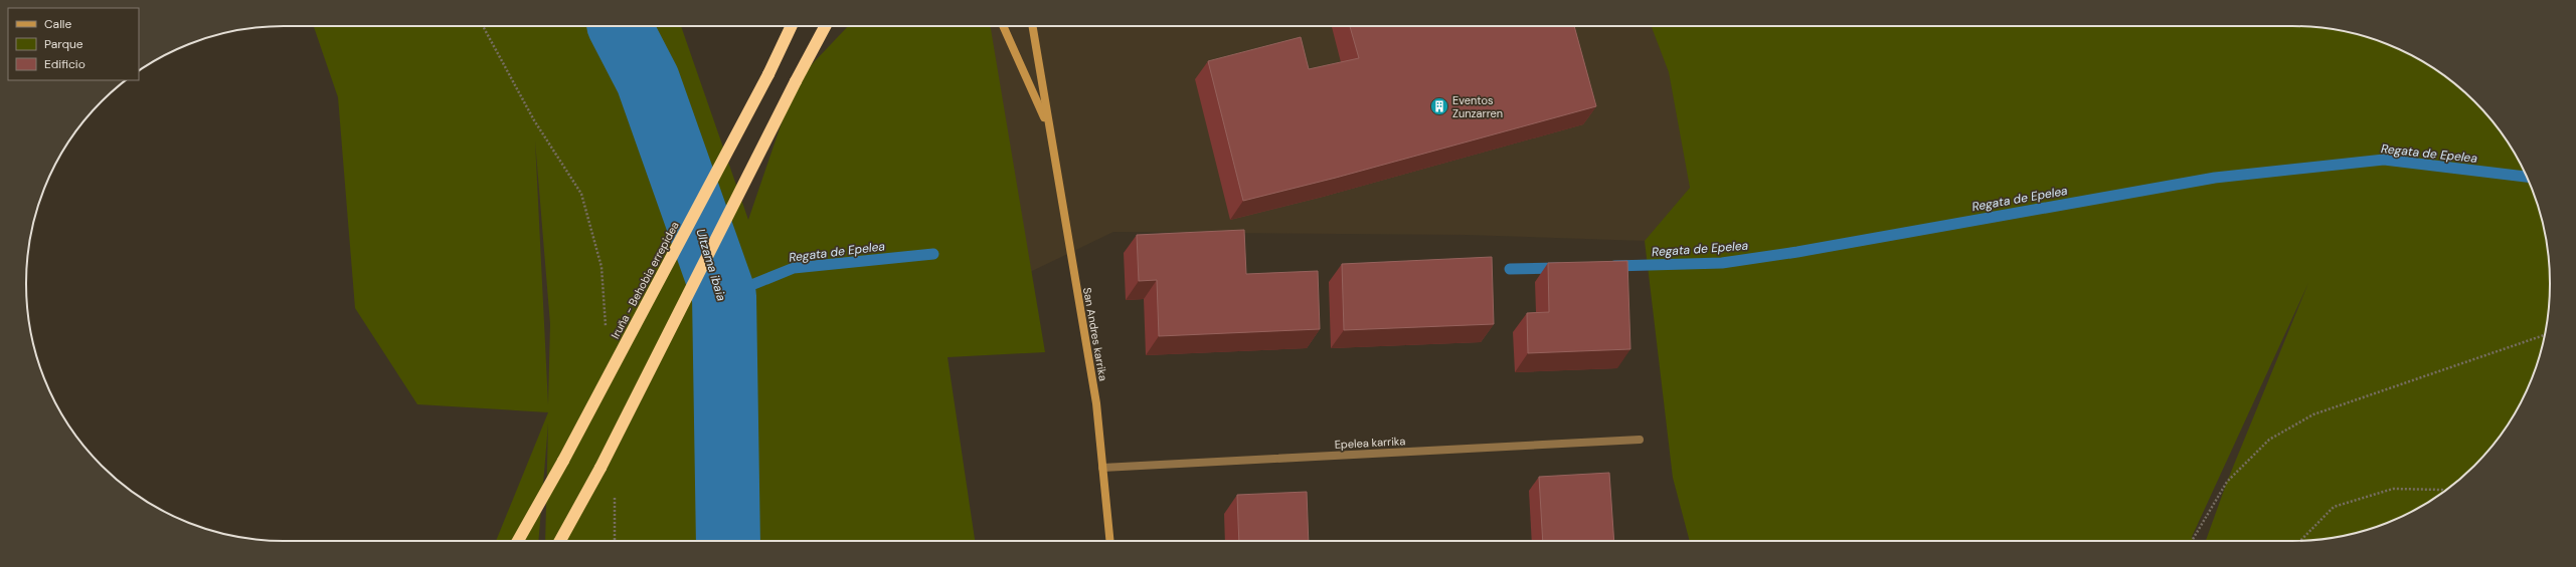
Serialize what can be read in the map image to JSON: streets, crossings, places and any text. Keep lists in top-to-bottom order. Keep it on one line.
{"streets":{"highway":["Iruña - Behobia errepidea"],"street":["San Andres karrika","Epelea karrika"]},"crossings":[["San Andres karrika","Epelea karrika"]],"water":["Regata de Epelea","Ultzama ibaia"],"places":{"building":["Eventos Zunzarren"]},"legend":["Calle","Parque","Edificio"]}
